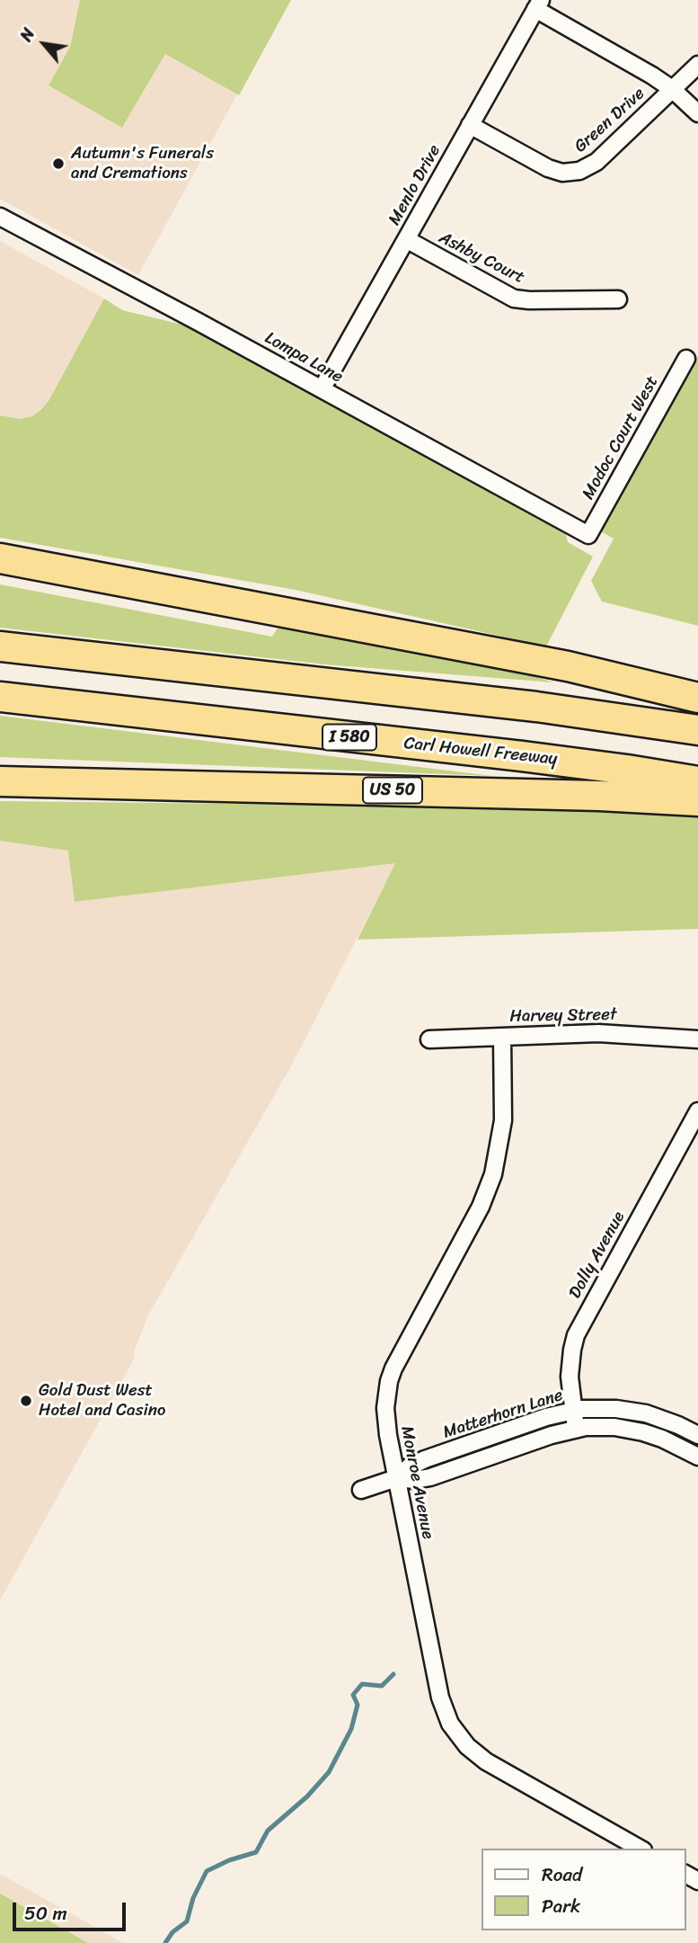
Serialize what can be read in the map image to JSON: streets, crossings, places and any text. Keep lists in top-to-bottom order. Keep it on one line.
{"streets":{"highway":["I 580","Carl Howell Freeway","US 50"],"street":["Green Drive","Menlo Drive","Ashby Court","Lompa Lane","Modoc Court West","Harvey Street","Dolly Avenue","Matterhorn Lane","Monroe Avenue"]},"crossings":[["Green Drive","Menlo Drive"],["Menlo Drive","Ashby Court"],["Menlo Drive","Lompa Lane"],["Lompa Lane","Modoc Court West"],["Harvey Street","Monroe Avenue"],["Dolly Avenue","Matterhorn Lane"],["Matterhorn Lane","Monroe Avenue"]],"places":["Autumn's Funerals and Cremations","Gold Dust West Hotel and Casino"],"legend":["Road","Park"],"scale_bar":"50 m","north":"top left"}
